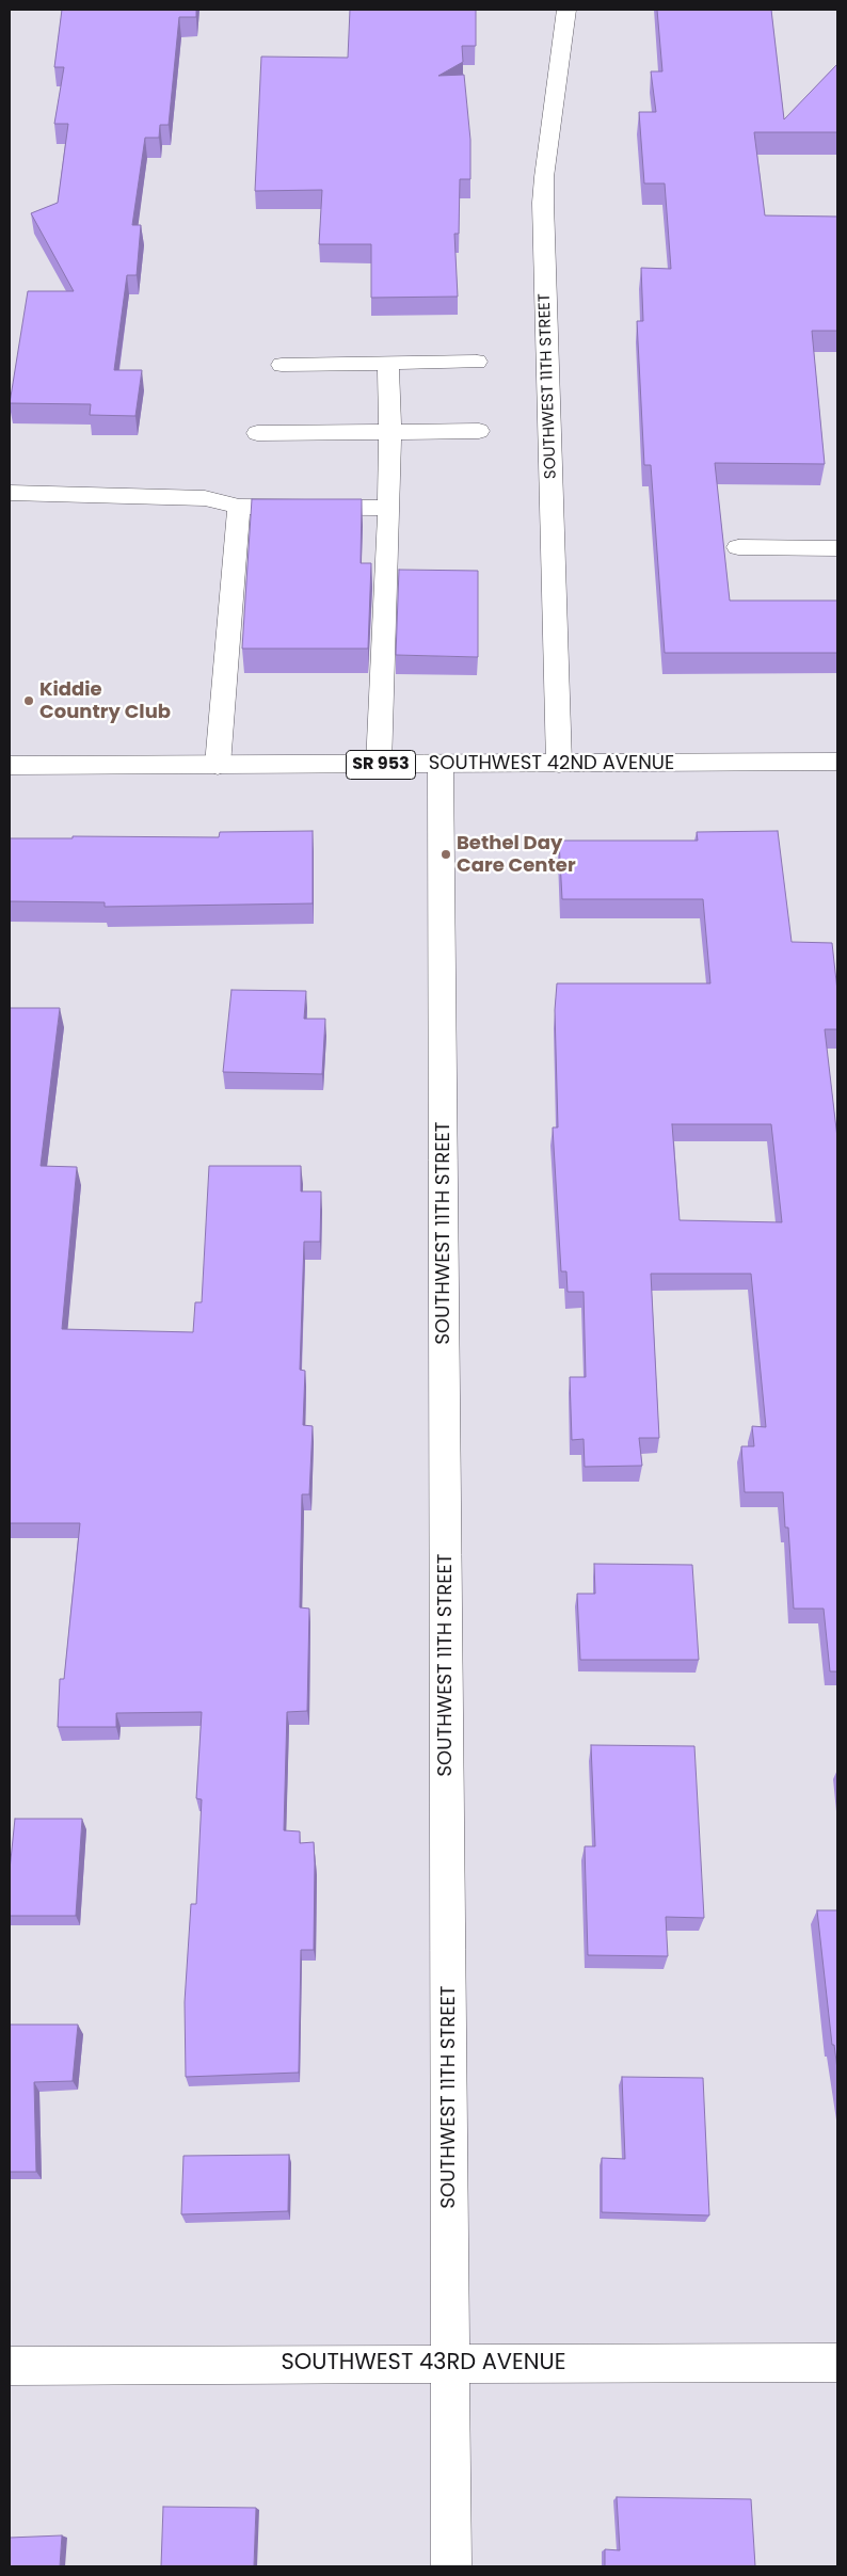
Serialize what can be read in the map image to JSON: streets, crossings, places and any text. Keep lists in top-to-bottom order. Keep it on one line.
{"streets":{"street":["SOUTHWEST 11TH STREET","SOUTHWEST 42ND AVENUE","SR 953","SOUTHWEST 43RD AVENUE"]},"crossings":[["SOUTHWEST 11TH STREET","SOUTHWEST 42ND AVENUE"],["SOUTHWEST 11TH STREET","SOUTHWEST 43RD AVENUE"]],"places":["Kiddie Country Club","Bethel Day Care Center"]}
